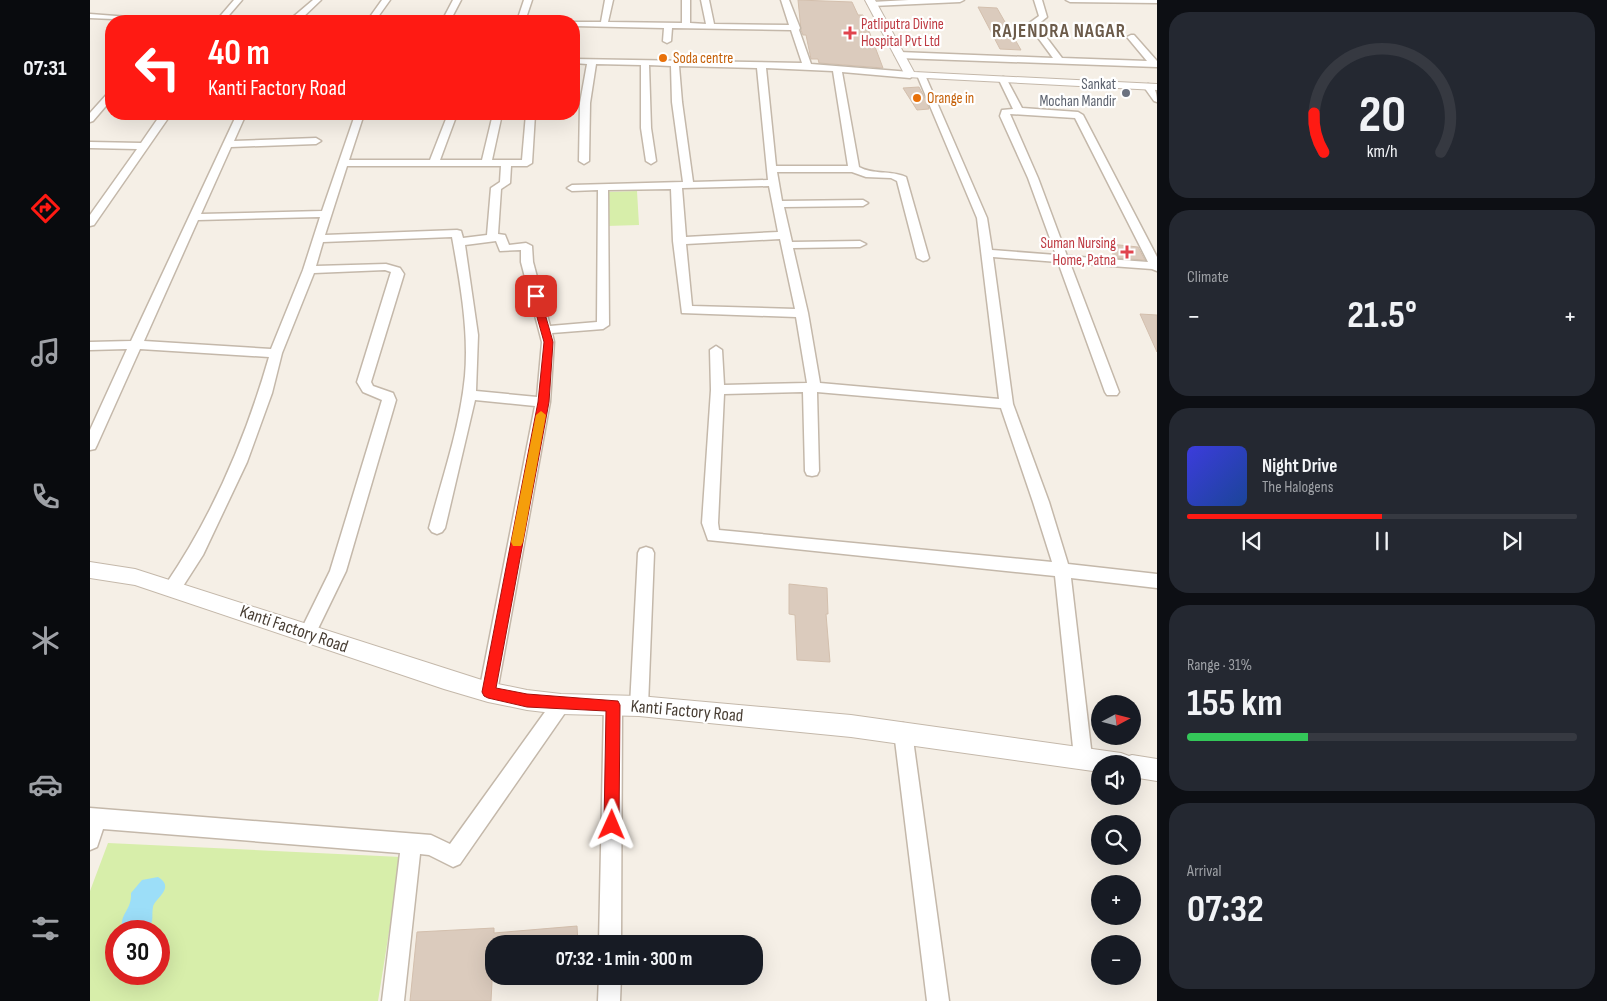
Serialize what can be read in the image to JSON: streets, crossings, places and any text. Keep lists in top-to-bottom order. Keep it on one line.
{"streets":{"street":["Kanti Factory Road"]},"districts":["RAJENDRA NAGAR"],"places":{"health":["Patliputra Divine Hospital Pvt Ltd","Suman Nursing Home, Patna"],"other":["Soda centre","Sankat Mochan Mandir","Orange in"]},"north":"right","page":{"tabs":"07:31","turn":["40 m","Kanti Factory Road"],"tile":["Climate",["Range · 31%","155 km"],["Arrival","07:32"]],"heat":["−","21.5°","+"],"song":["Night Drive","The Halogens"],"map_buttons":["+","−"],"limit":"30","trip":"07:32 · 1 min · 300 m","gauge":["20","km/h"]}}
